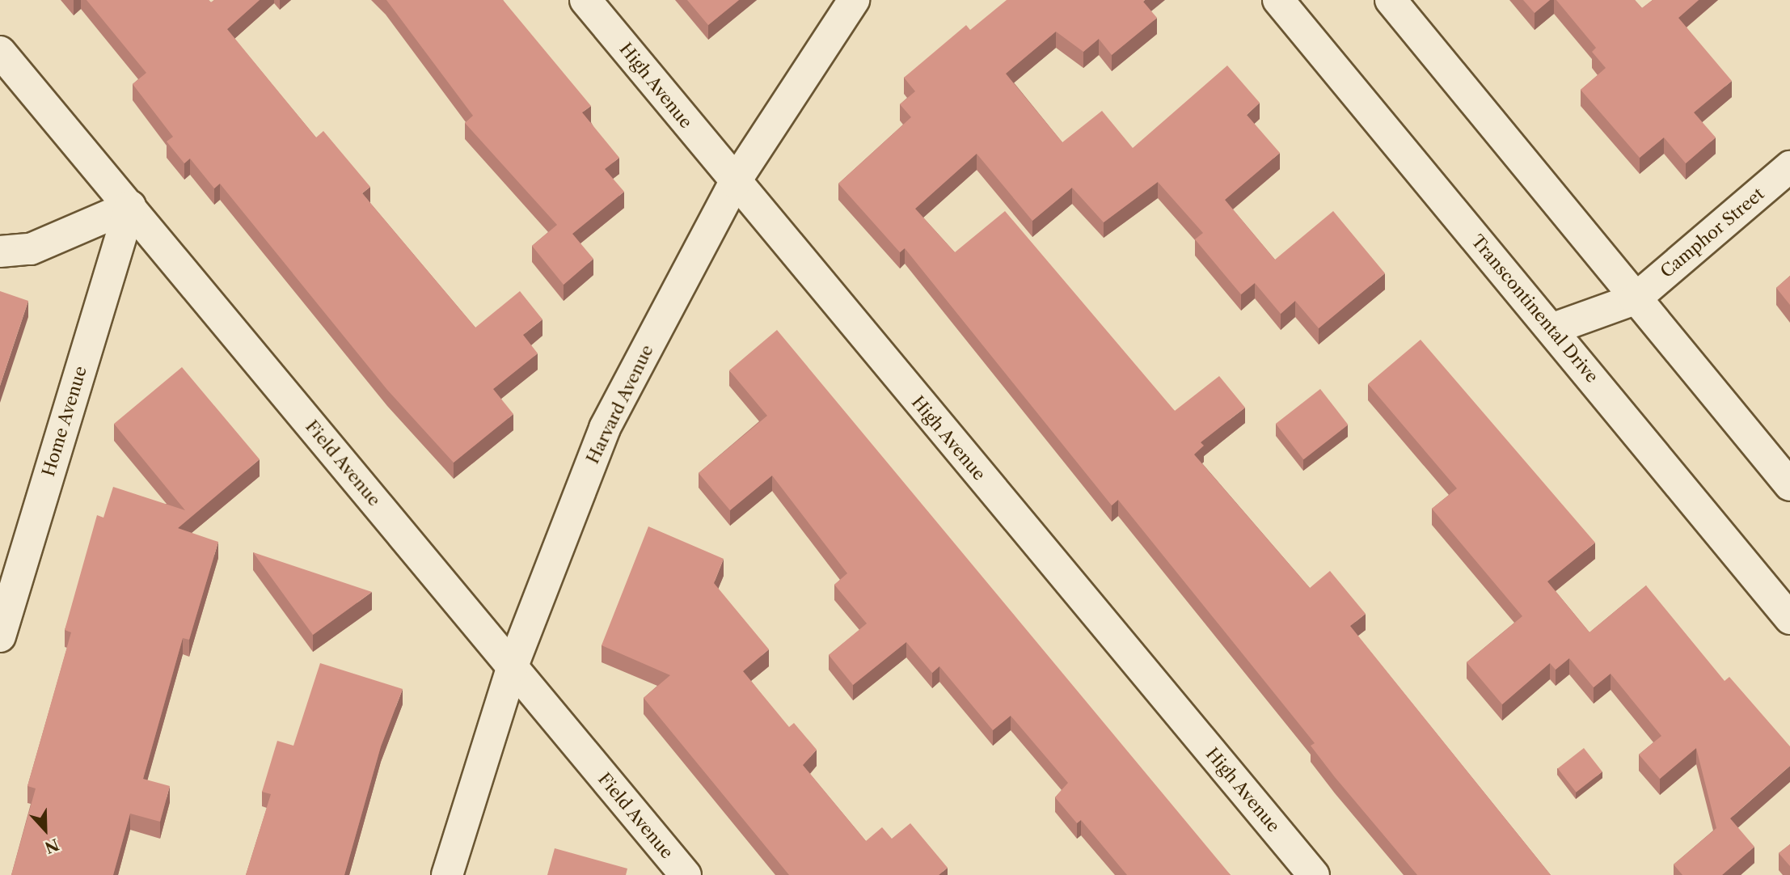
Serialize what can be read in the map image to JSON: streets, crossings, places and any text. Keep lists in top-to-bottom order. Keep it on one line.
{"streets":{"street":["High Avenue","Camphor Street","Transcontinental Drive","Harvard Avenue","Home Avenue","Field Avenue"]},"crossings":[["High Avenue","Harvard Avenue"],["Harvard Avenue","Field Avenue"],["Home Avenue","Field Avenue"]],"north":"bottom"}
